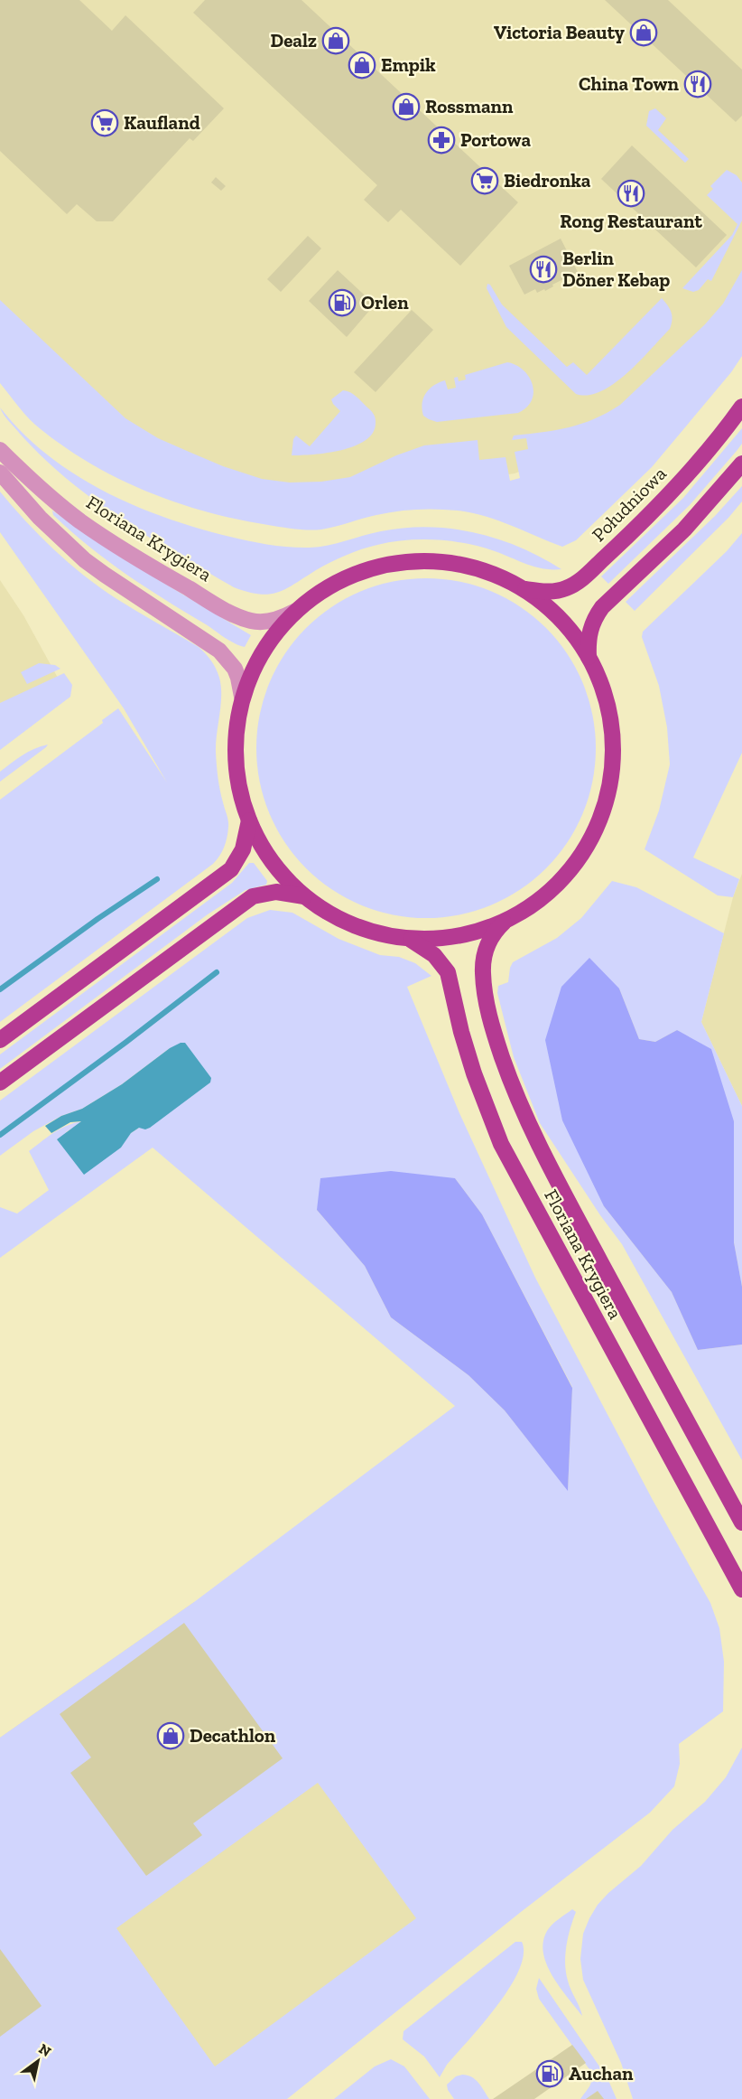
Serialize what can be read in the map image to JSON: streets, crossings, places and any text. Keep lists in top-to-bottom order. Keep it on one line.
{"streets":{"main road":["Południowa","Floriana Krygiera"]},"places":{"shop":["Victoria Beauty","Dealz","Empik","Rossmann","Decathlon"],"restaurant":["China Town","Rong Restaurant","Berlin Döner Kebap"],"supermarket":["Kaufland","Biedronka"],"pharmacy":["Portowa"],"fuel station":["Orlen","Auchan"]},"north":"top right"}
